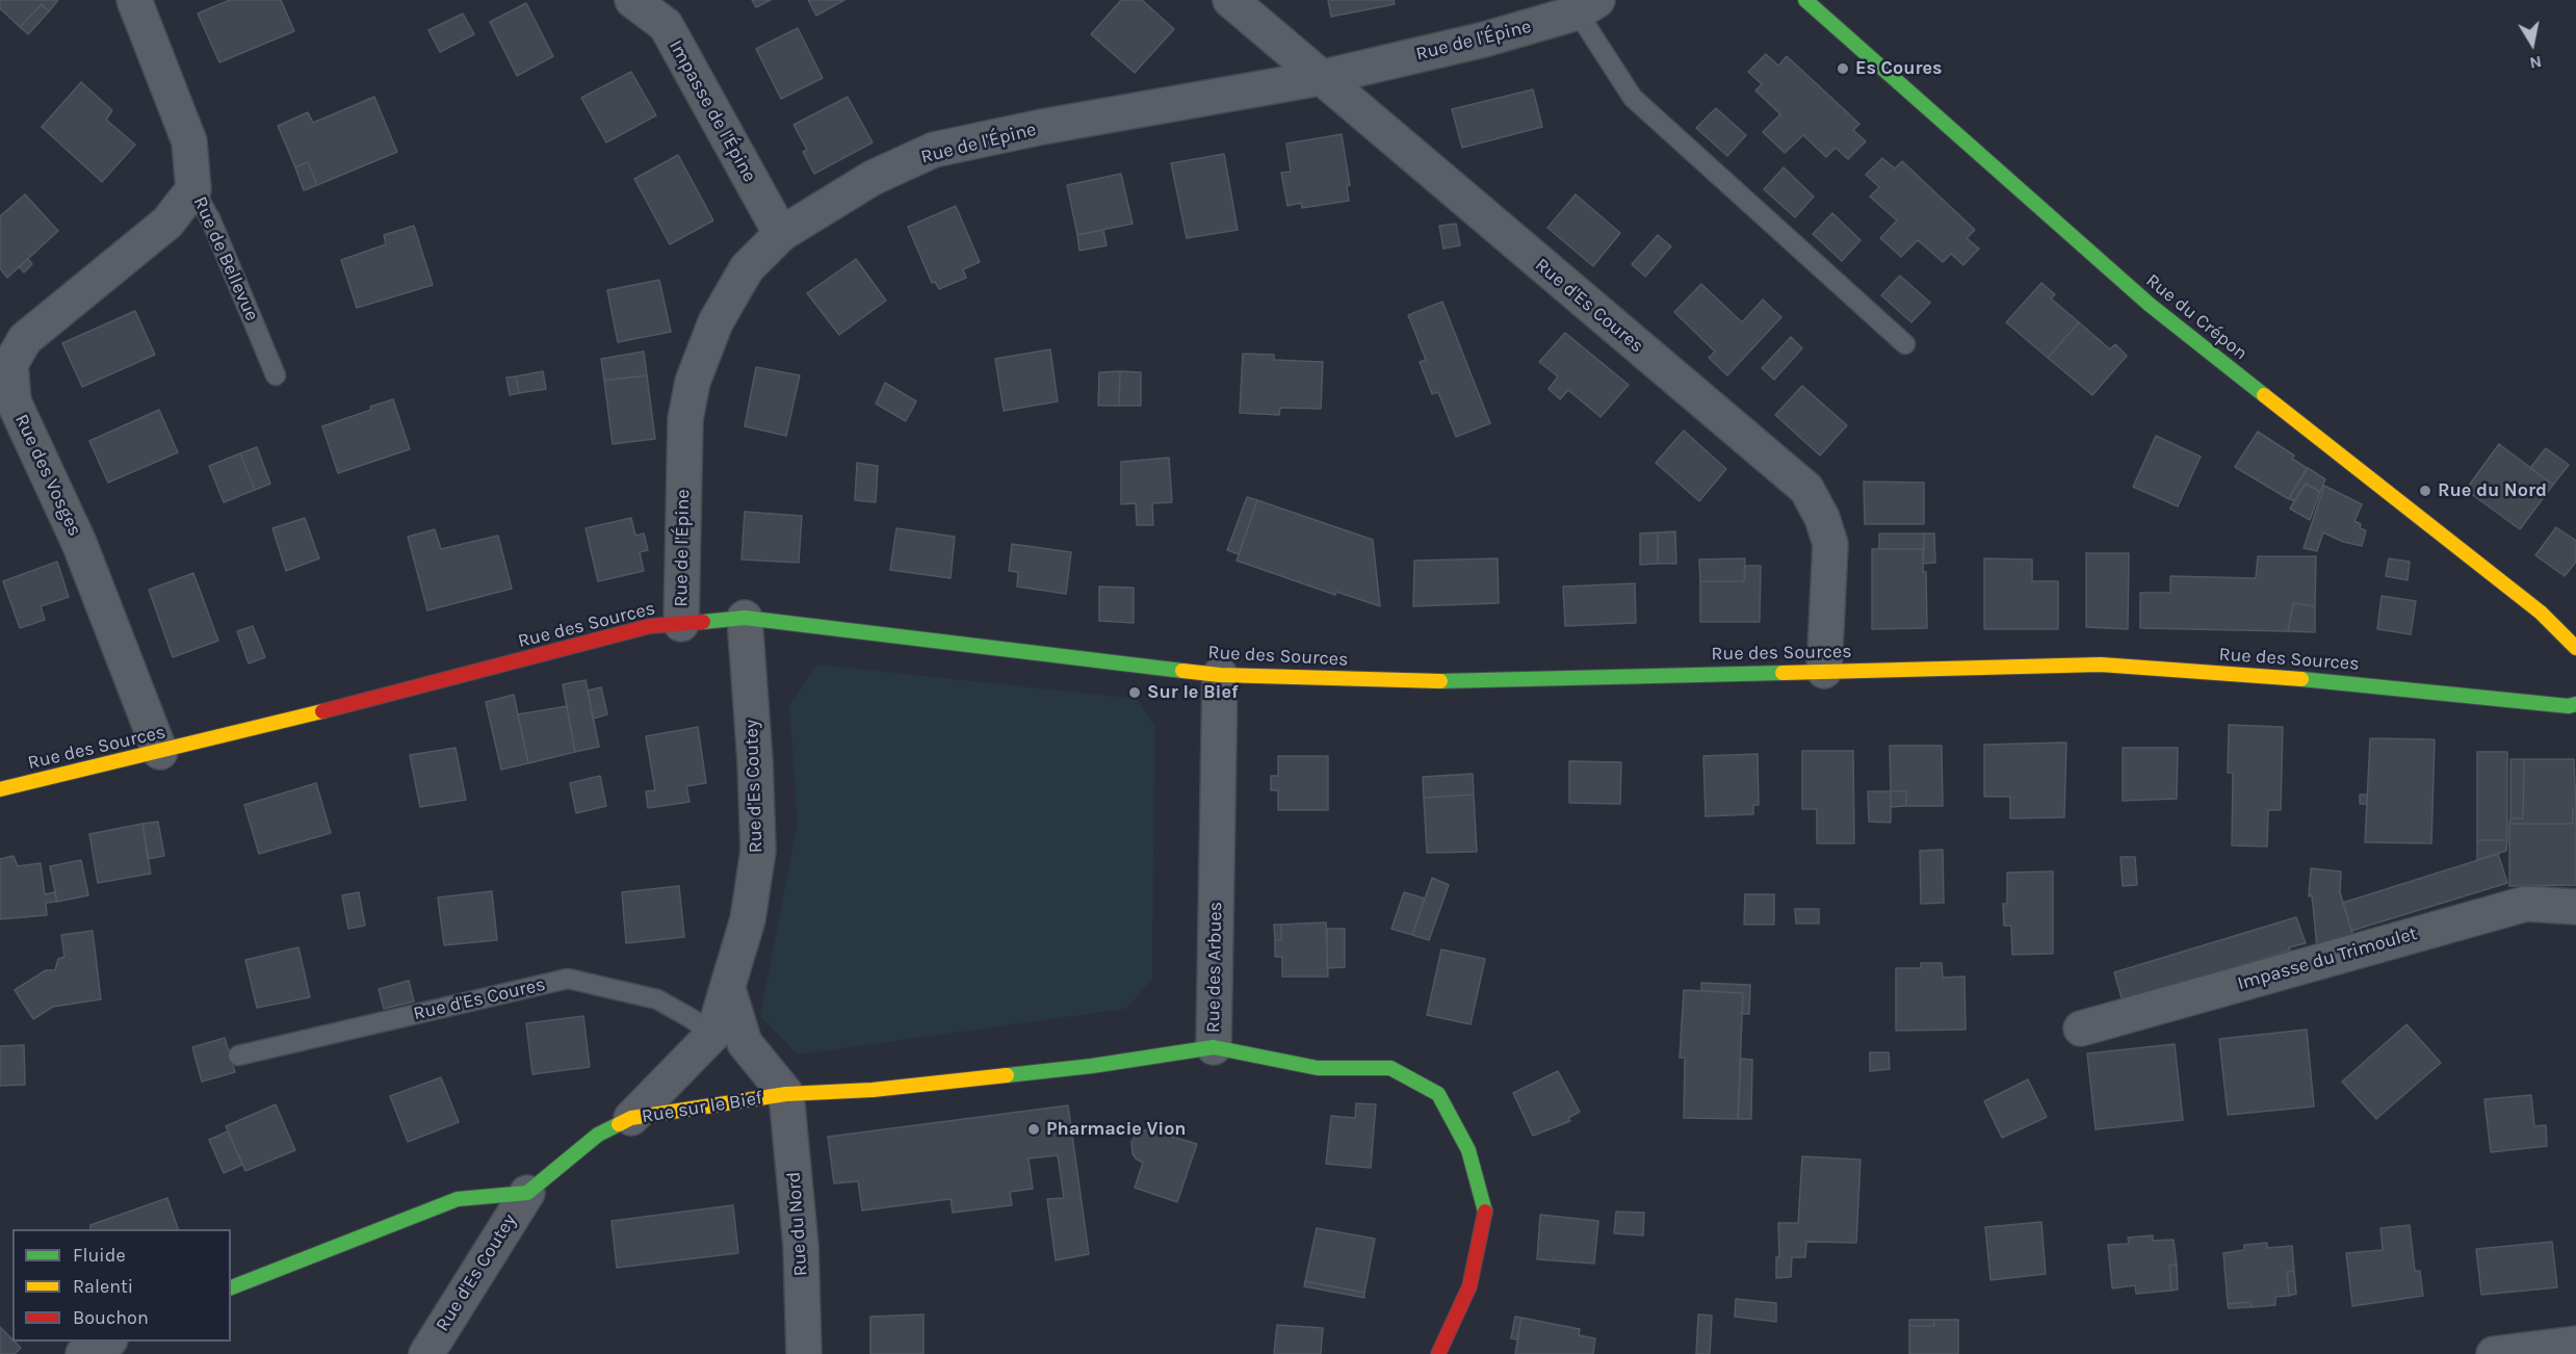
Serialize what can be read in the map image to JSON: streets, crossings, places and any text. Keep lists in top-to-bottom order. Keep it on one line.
{"streets":{"street":["Rue de l'Épine","Impasse de l'Épine","Rue de Bellevue","Rue d'Es Coures","Rue du Crépon","Rue des Vosges","Rue des Sources","Rue d'Es Coutey","Impasse du Trimoulet","Rue des Arbues","Rue sur le Bief","Rue du Nord"]},"crossings":[["Rue de l'Épine","Impasse de l'Épine"],["Rue de l'Épine","Rue d'Es Coures"],["Rue de l'Épine","Rue des Sources"],["Rue de Bellevue","Rue des Vosges"],["Rue d'Es Coures","Rue des Sources"],["Rue d'Es Coures","Rue d'Es Coutey"],["Rue des Vosges","Rue des Sources"],["Rue des Sources","Rue d'Es Coutey"],["Rue des Sources","Rue des Arbues"],["Rue d'Es Coutey","Rue sur le Bief"],["Rue des Arbues","Rue sur le Bief"],["Rue sur le Bief","Rue du Nord"]],"places":["Es Coures","Rue du Nord","Sur le Bief","Pharmacie Vion"],"legend":["Fluide","Ralenti","Bouchon"],"north":"bottom"}
